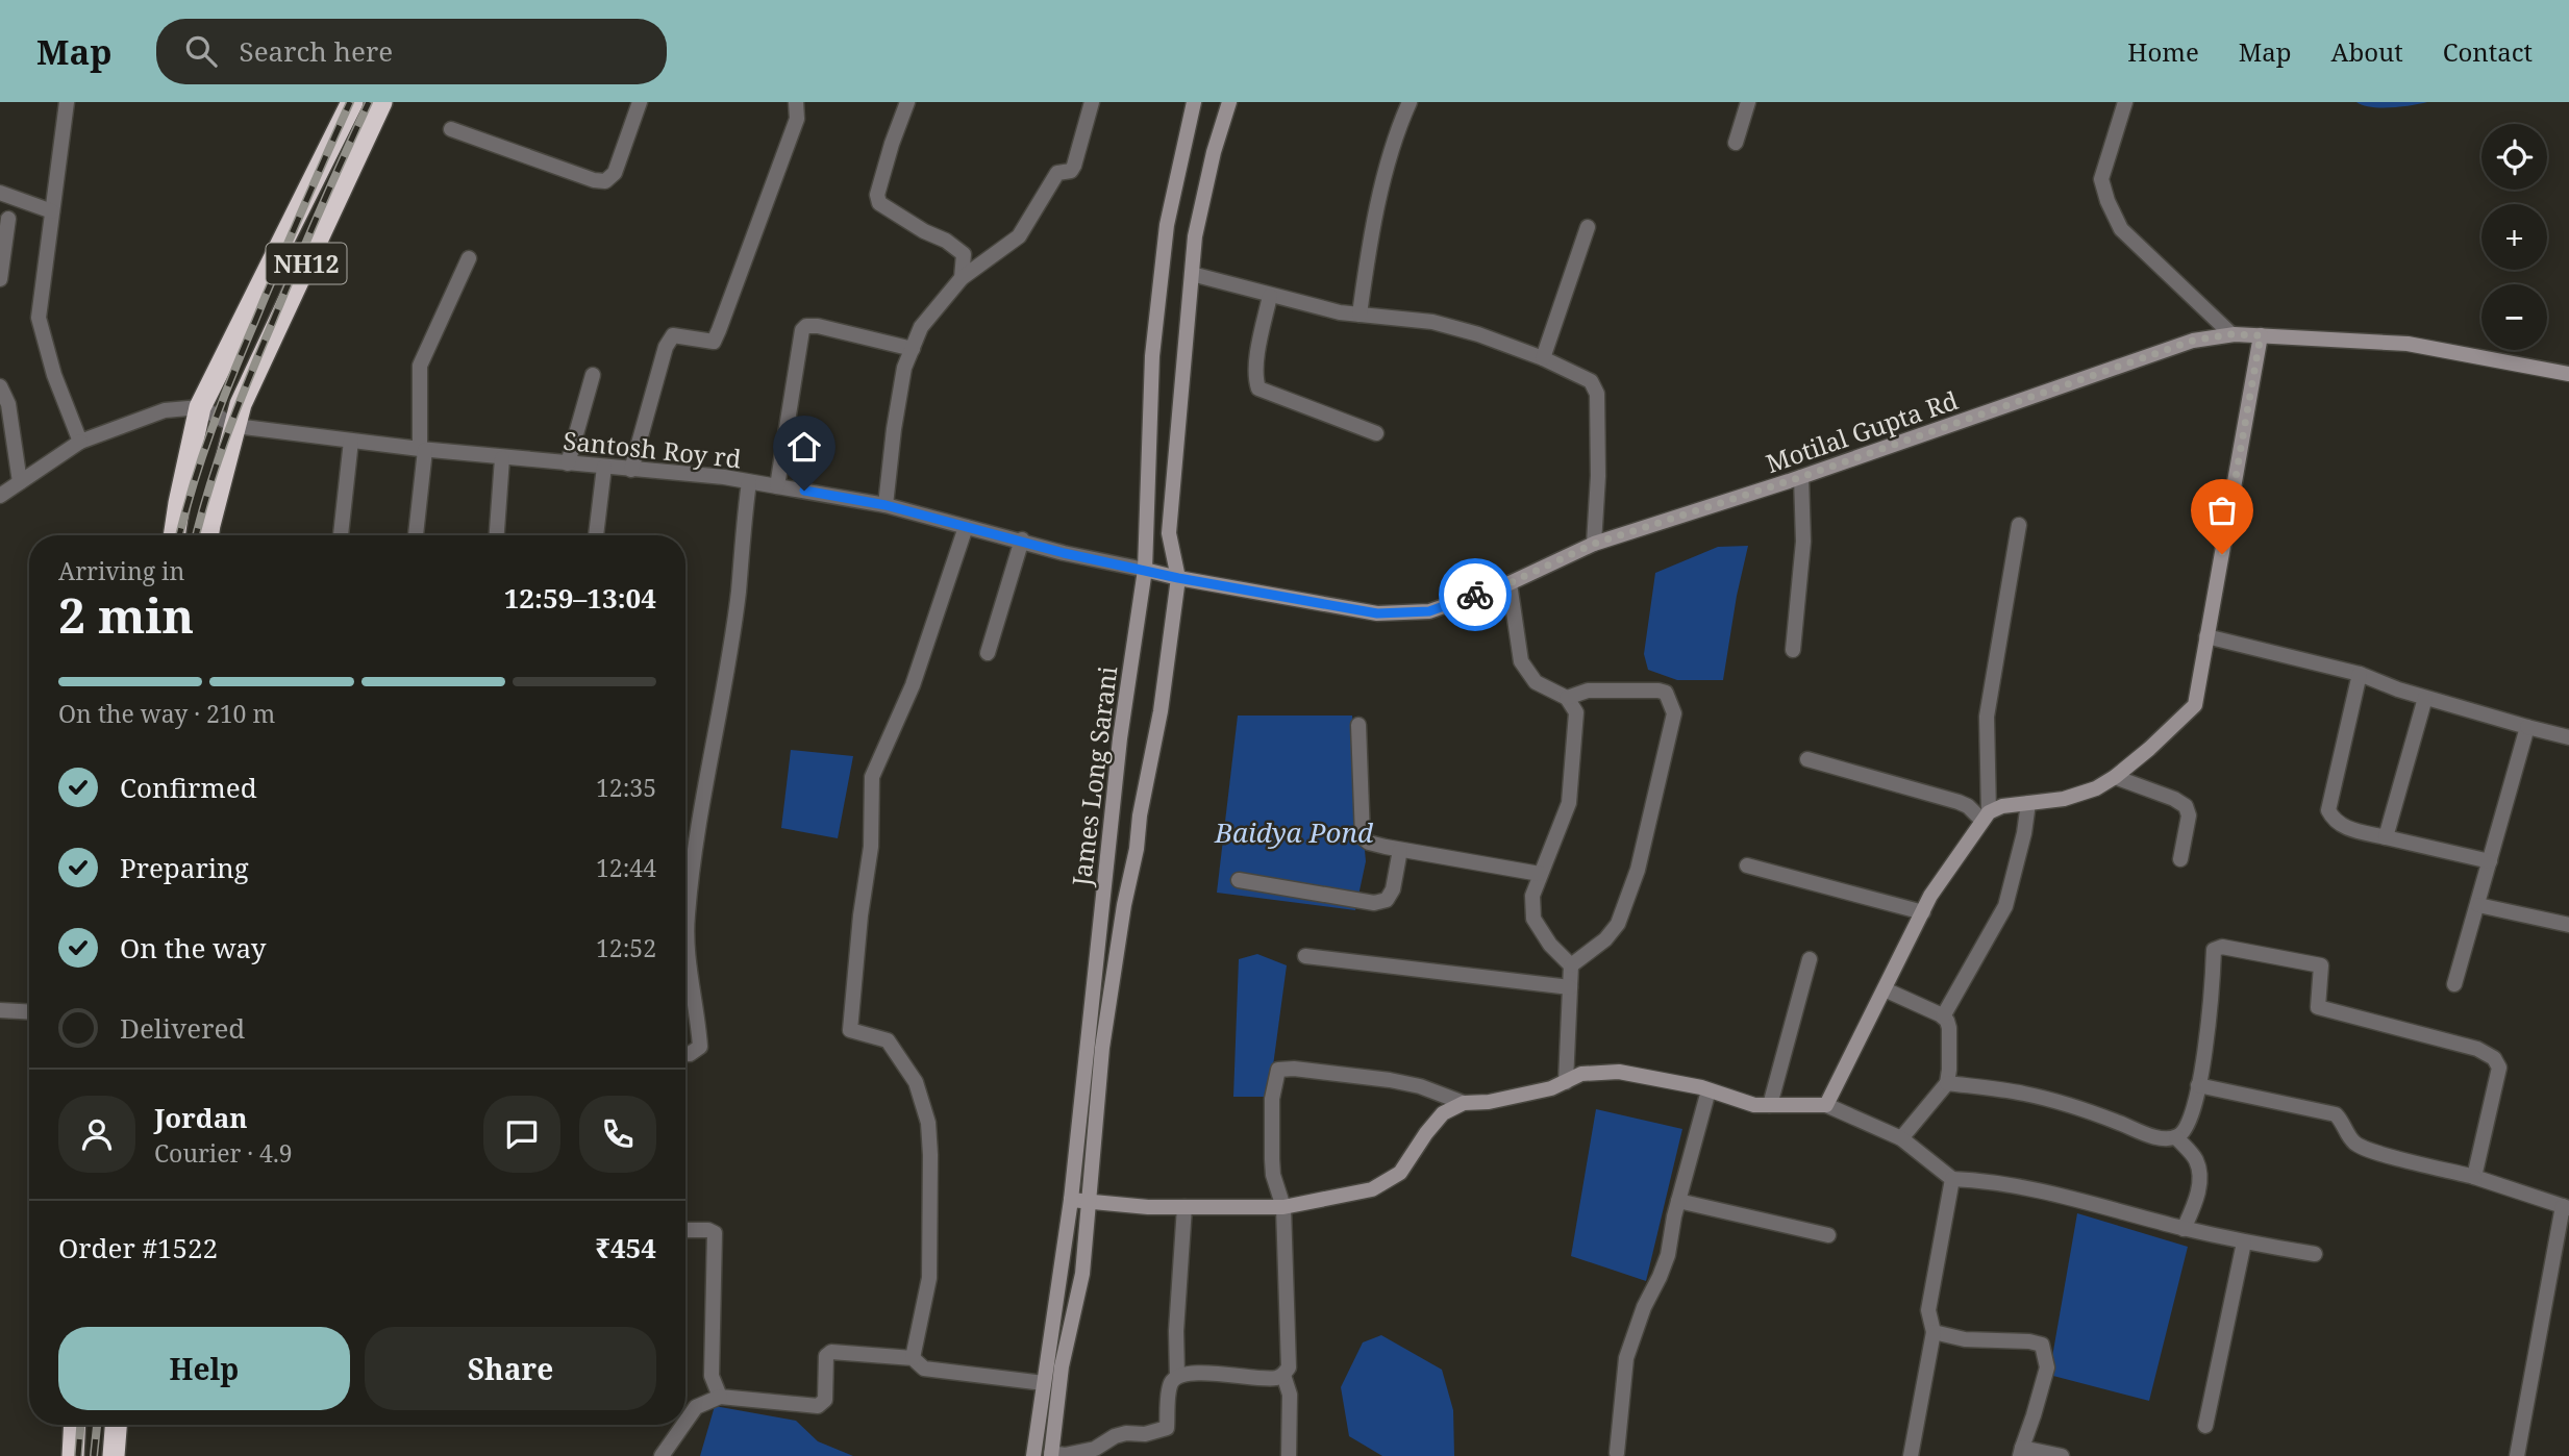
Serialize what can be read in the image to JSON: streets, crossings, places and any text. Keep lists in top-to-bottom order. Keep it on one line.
{"streets":{"highway":["NH12"],"street":["Motilal Gupta Rd","Santosh Roy rd","James Long Sarani"]},"crossings":[["NH12","Santosh Roy rd"],["Motilal Gupta Rd","Santosh Roy rd"],["Motilal Gupta Rd","James Long Sarani"],["Santosh Roy rd","James Long Sarani"]],"water":["Baidya Pond"],"page":{"header":"Map","search":"Search here","nav":["Home","Map","About","Contact"],"map_buttons":["+","−"],"heading":["2 min","Arriving in","12:59–13:04"],"panel":["Jordan","Courier · 4.9","Order #1522","₹454"],"bar":"On the way · 210 m","list":[["Confirmed","12:35"],["Preparing","12:44"],["On the way","12:52"],"Delivered"],"buttons":["Help","Share"]}}
